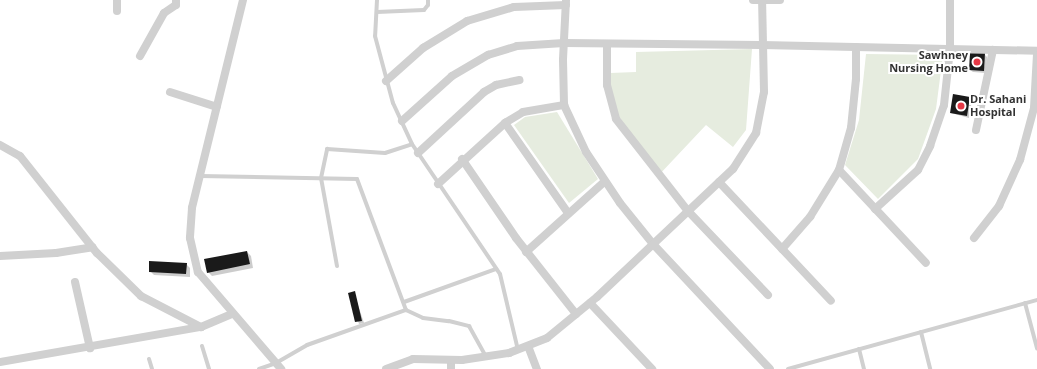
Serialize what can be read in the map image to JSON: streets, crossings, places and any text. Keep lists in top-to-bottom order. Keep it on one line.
{"places":["Sawhney Nursing Home","Dr. Sahani Hospital"]}
